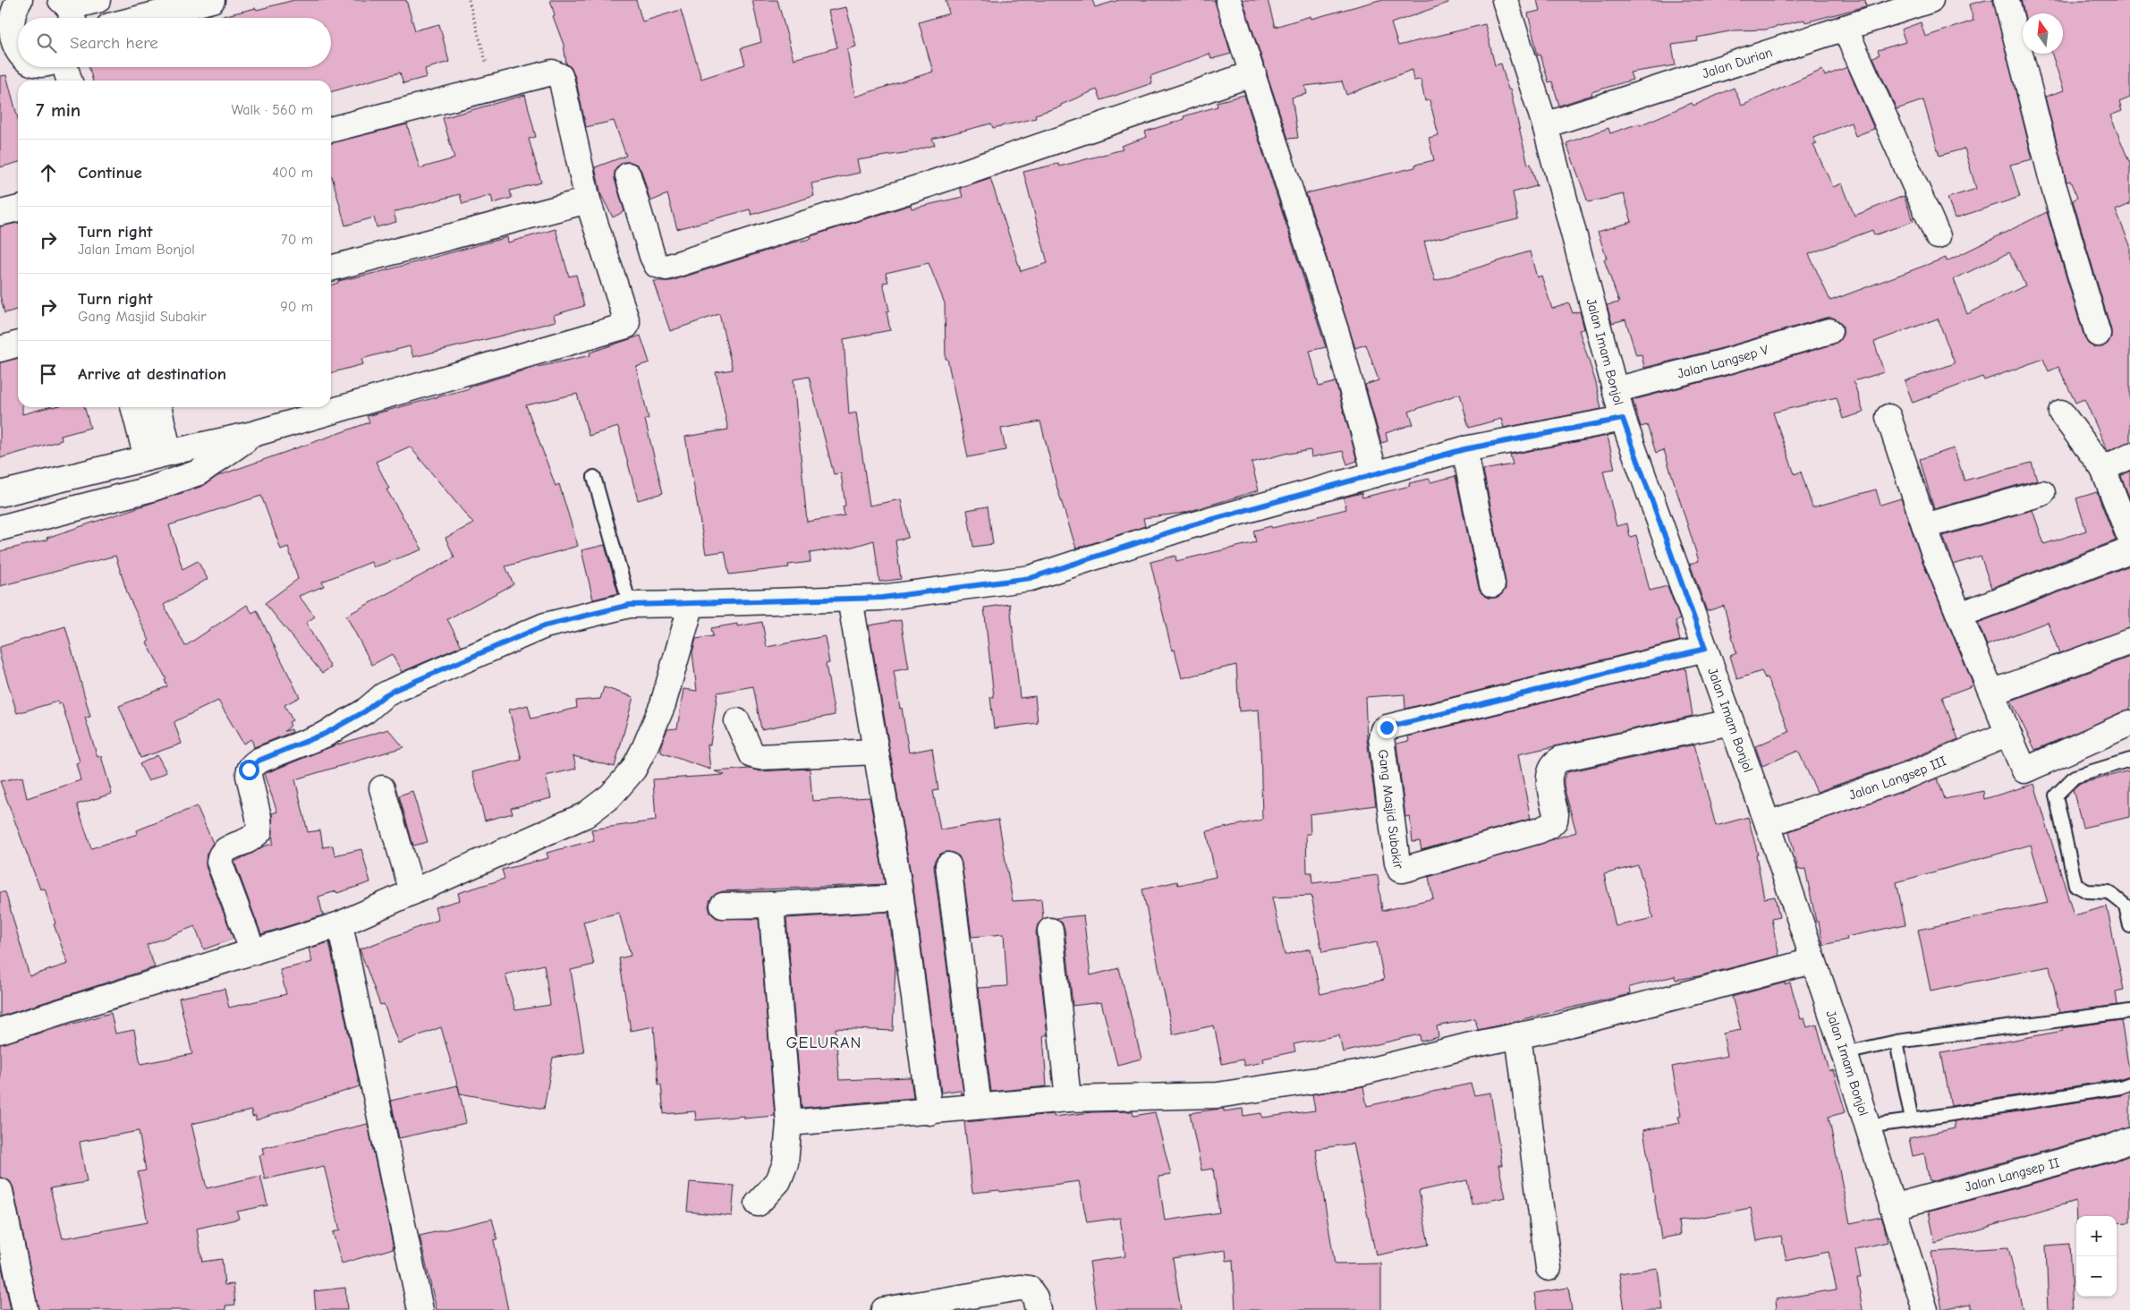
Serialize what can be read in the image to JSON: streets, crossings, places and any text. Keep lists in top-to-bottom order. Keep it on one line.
{"streets":{"street":["Jalan Durian","Jalan Imam Bonjol","Jalan Langsep V","Jalan Langsep III","Gang Masjid Subakir","Jalan Langsep II"]},"crossings":[["Jalan Durian","Jalan Imam Bonjol"],["Jalan Imam Bonjol","Jalan Langsep V"],["Jalan Imam Bonjol","Jalan Langsep III"],["Jalan Imam Bonjol","Gang Masjid Subakir"],["Jalan Imam Bonjol","Jalan Langsep II"]],"districts":["GELURAN"],"north":"top","page":{"search":"Search here","heading":["7 min","Walk · 560 m"],"list":[["Continue","400 m"],["Turn right","Jalan Imam Bonjol","70 m"],["Turn right","Gang Masjid Subakir","90 m"],"Arrive at destination"],"map_buttons":["+","−"]}}
